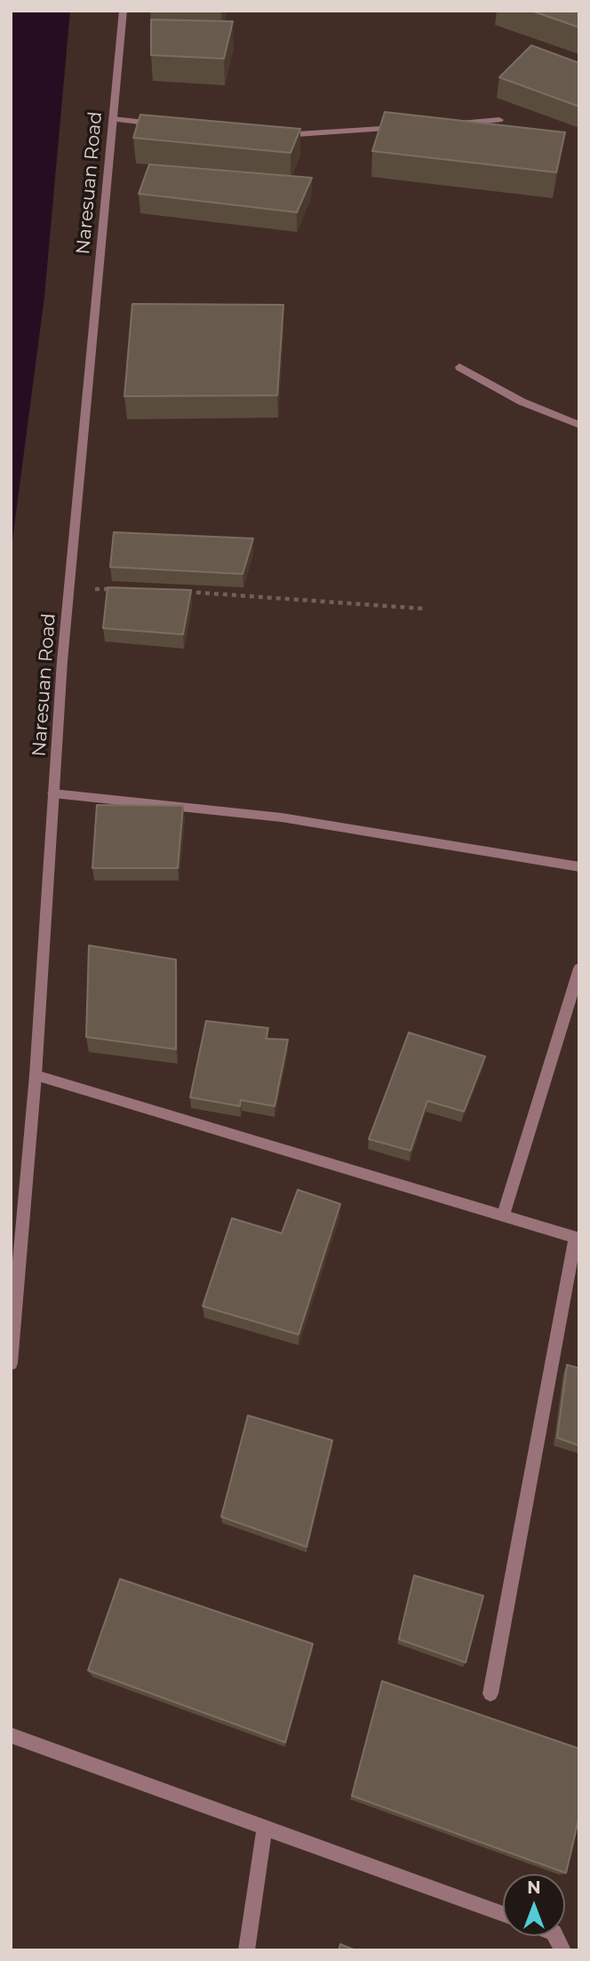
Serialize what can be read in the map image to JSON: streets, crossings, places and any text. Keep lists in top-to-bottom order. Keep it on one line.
{"streets":{"street":["Naresuan Road"]},"north":"top"}
